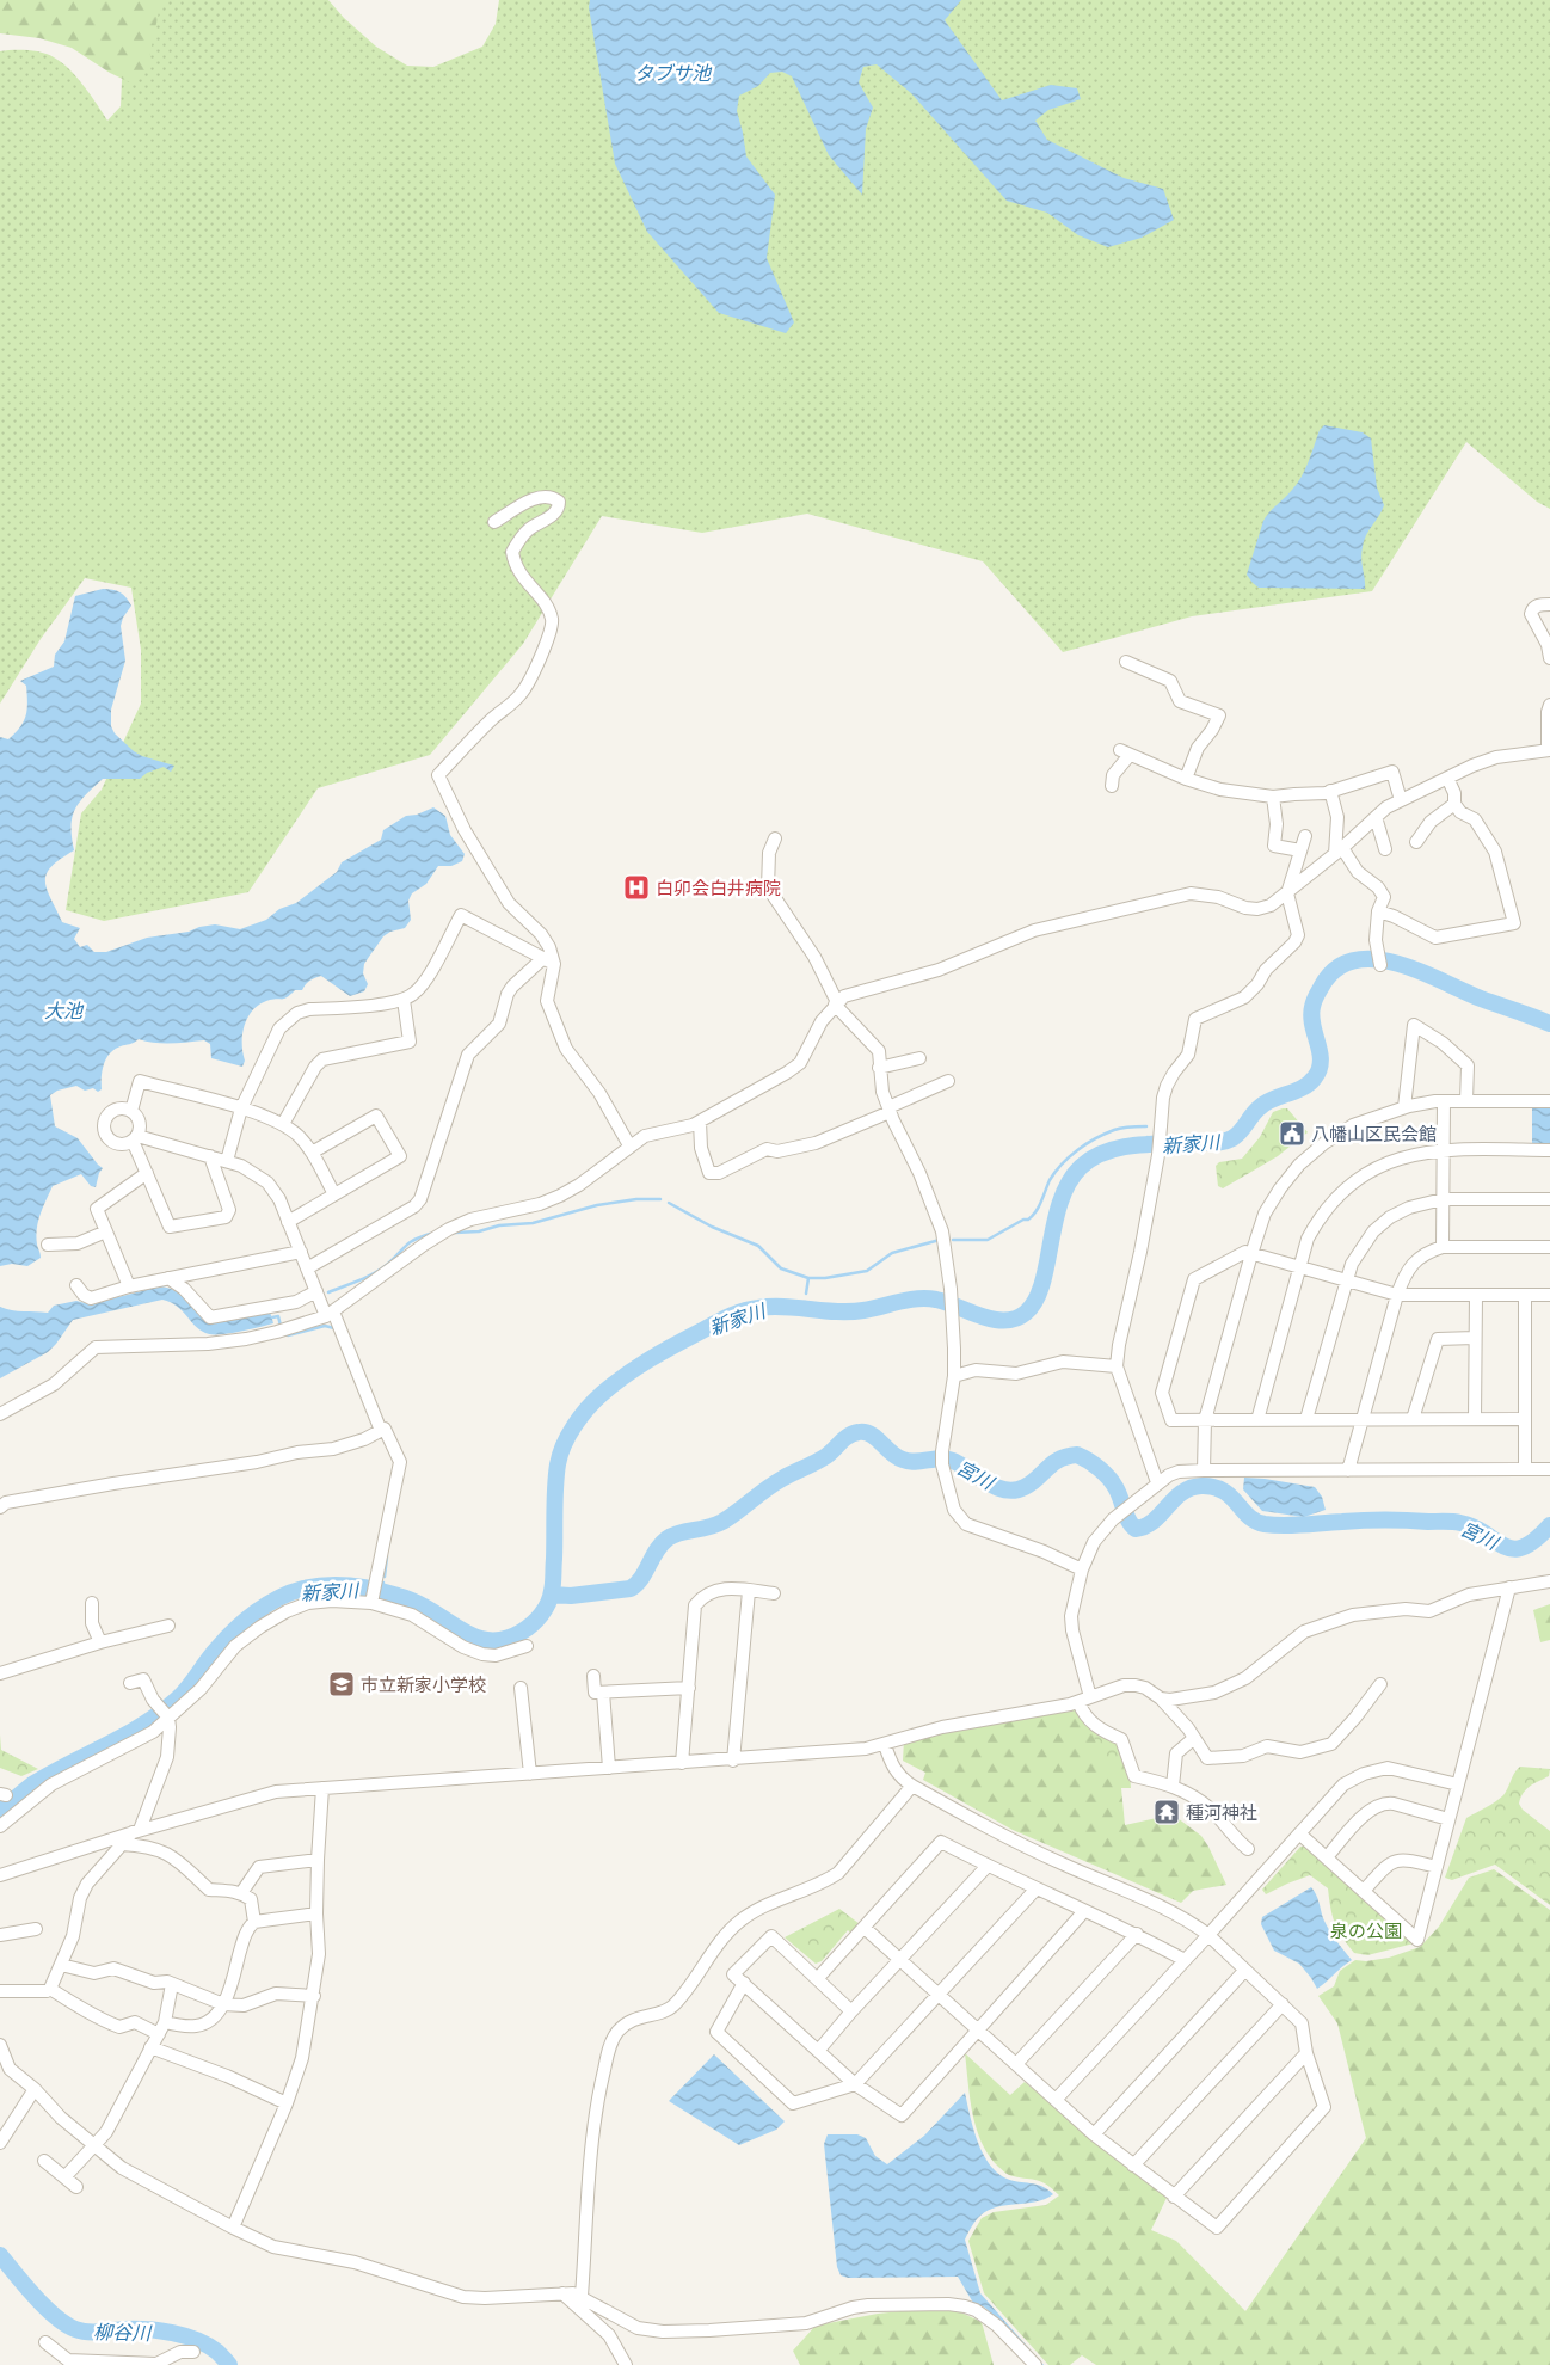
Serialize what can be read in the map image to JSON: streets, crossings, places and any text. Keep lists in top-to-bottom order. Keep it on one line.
{"water":["タブサ池","大池","新家川","宮川","柳谷川"],"parks":["泉の公園"],"places":{"hospital":["白卯会白井病院"],"public building":["八幡山区民会館"],"school or university":["市立新家小学校"],"temple":["種河神社"]}}
